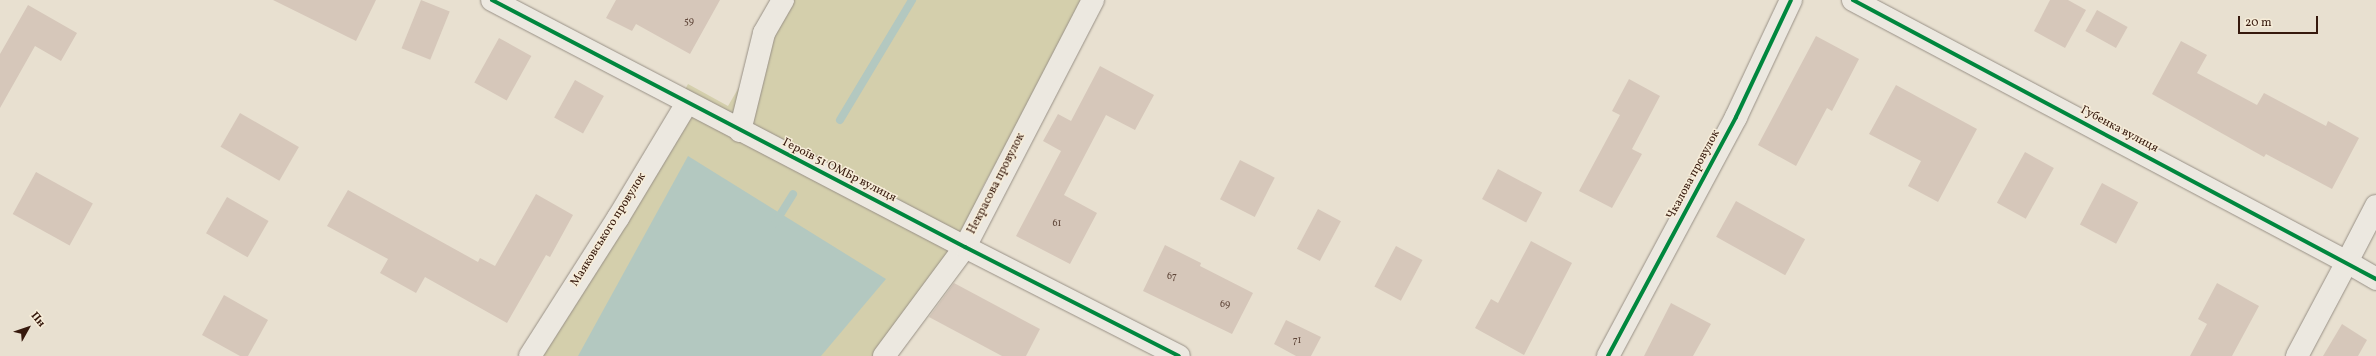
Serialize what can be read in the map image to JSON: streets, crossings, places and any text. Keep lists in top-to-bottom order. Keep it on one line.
{"streets":{"street":["Губенка вулиця","Героїв 51 ОМБр вулиця","Чкалова провулок","Некрасова провулок","Маяковського провулок"]},"crossings":[["Героїв 51 ОМБр вулиця","Некрасова провулок"],["Героїв 51 ОМБр вулиця","Маяковського провулок"]],"house_numbers":["59","61","67","69","71"],"scale_bar":"20 m","north":"top right"}
